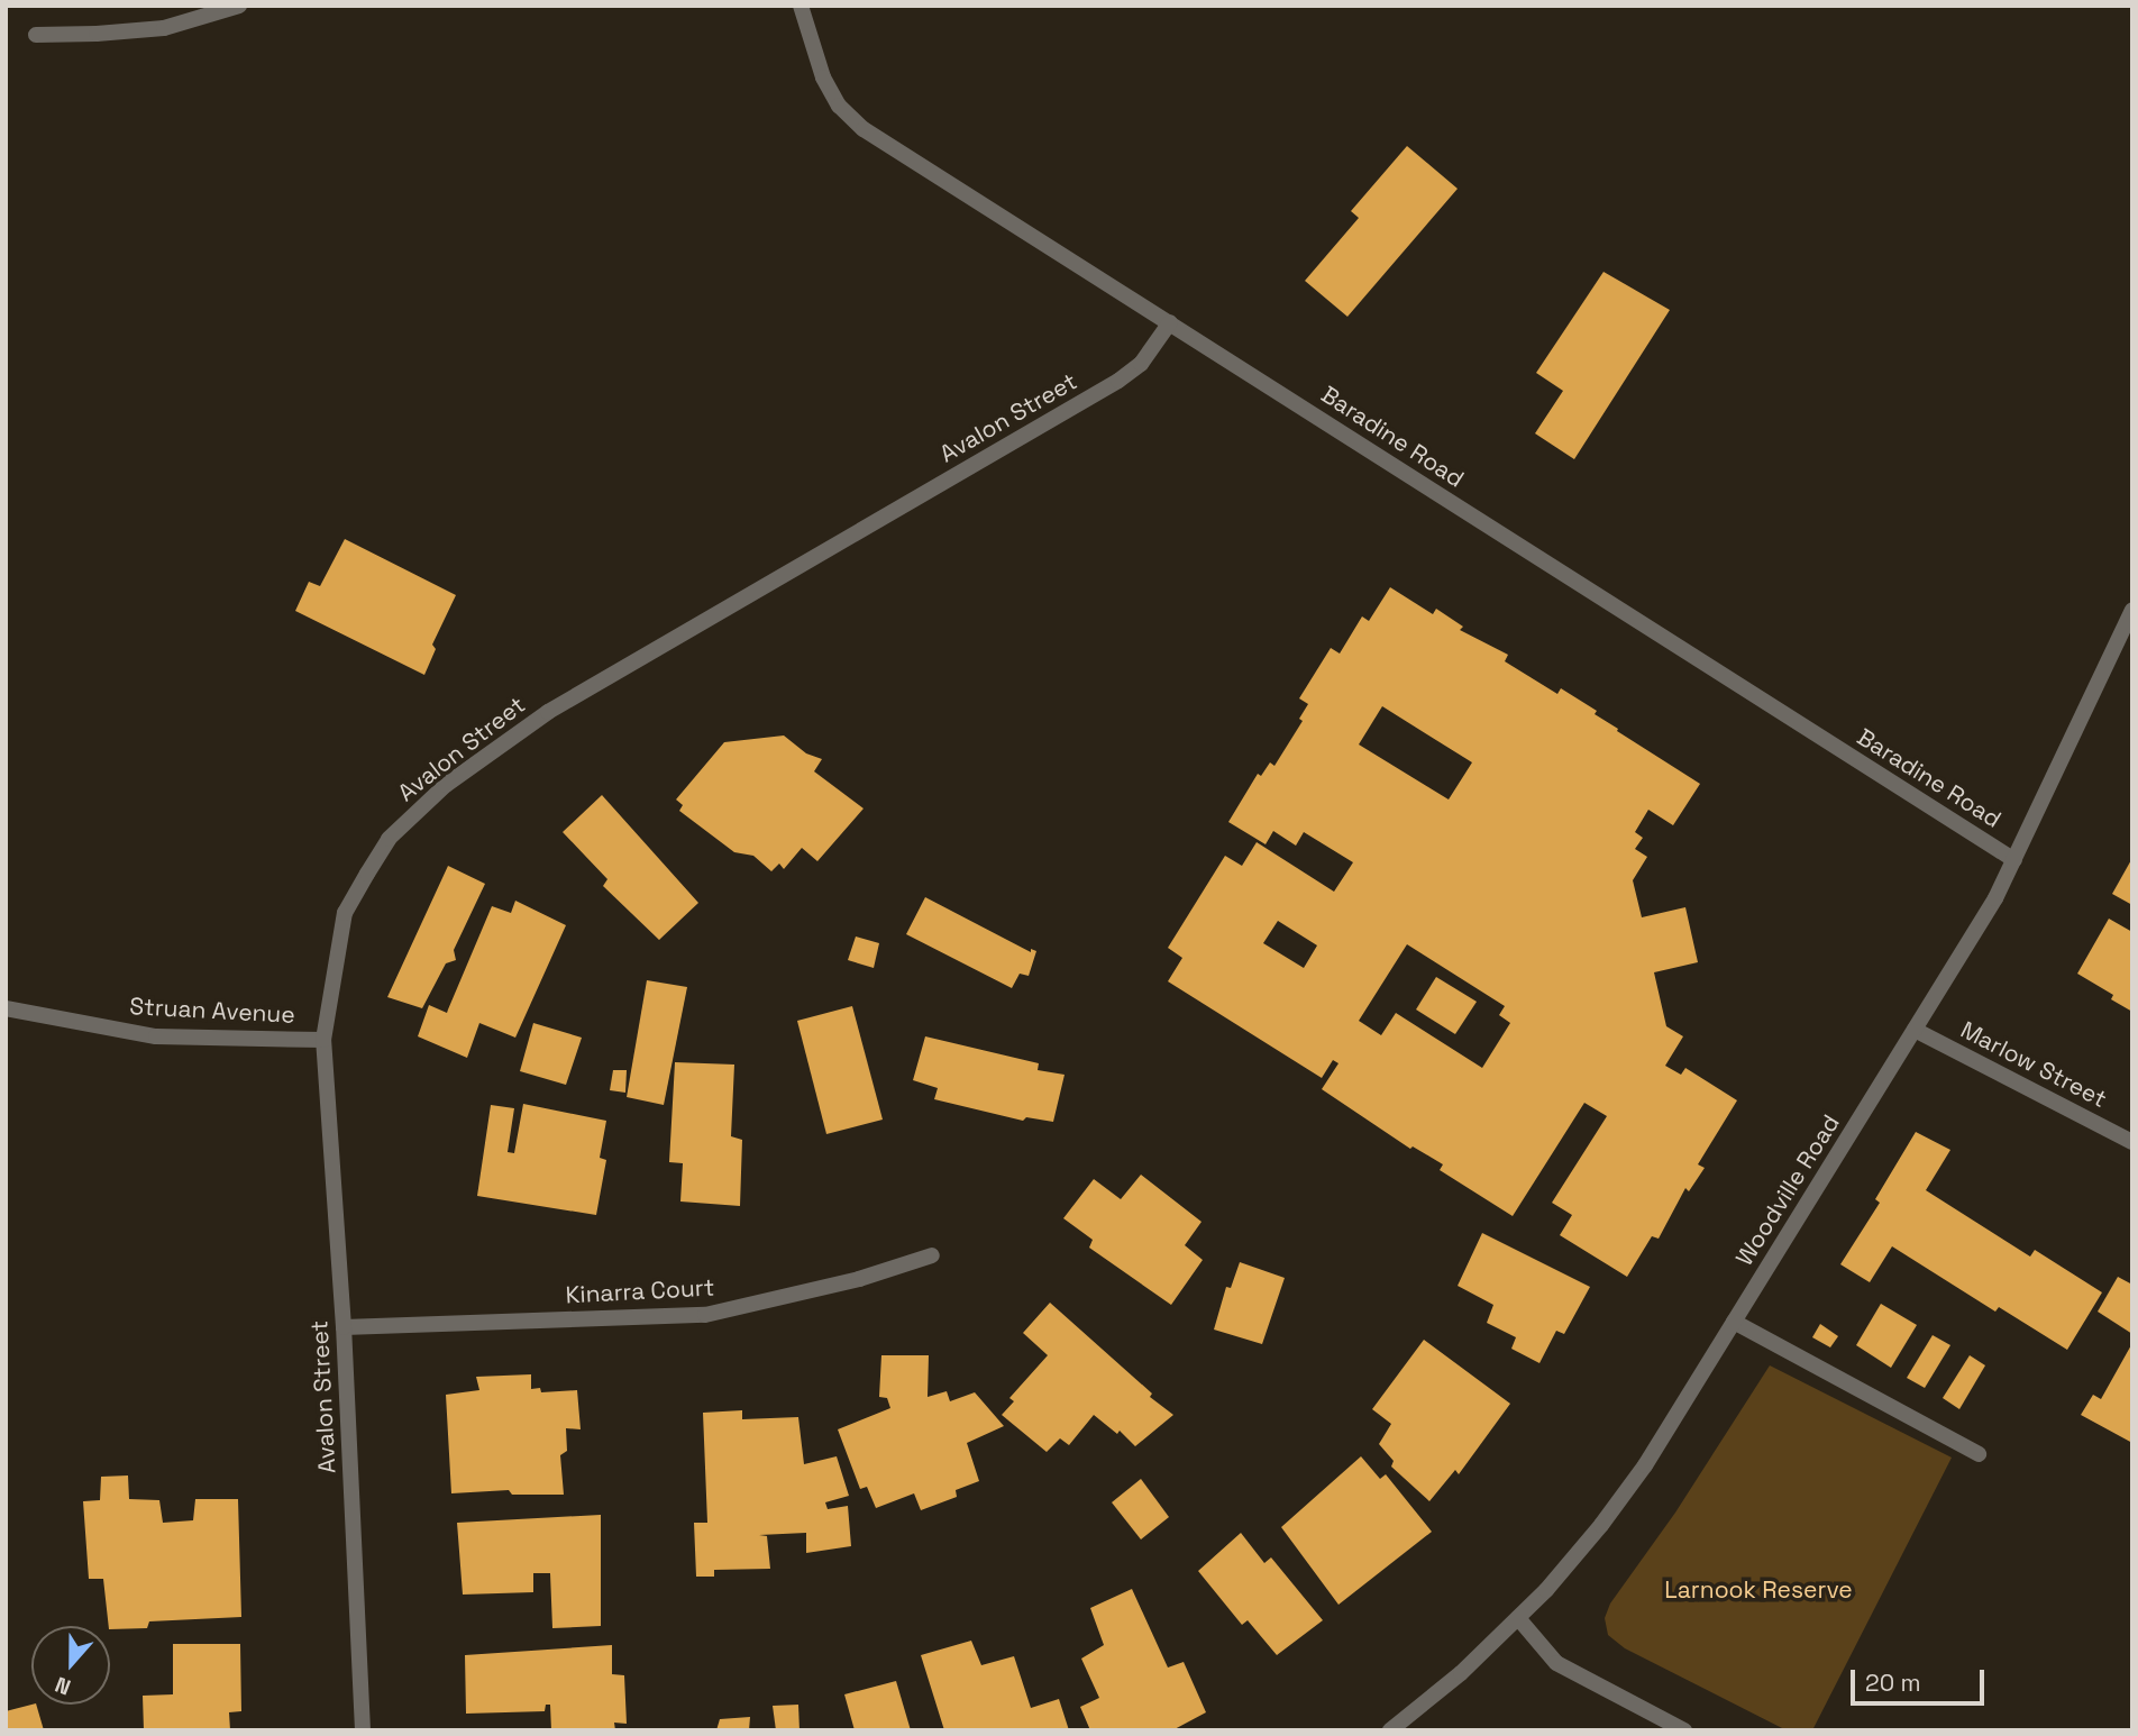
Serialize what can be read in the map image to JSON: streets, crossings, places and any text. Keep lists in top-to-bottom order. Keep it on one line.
{"streets":{"street":["Avalon Street","Baradine Road","Struan Avenue","Marlow Street","Woodville Road","Kinarra Court"]},"crossings":[["Avalon Street","Baradine Road"],["Avalon Street","Struan Avenue"],["Avalon Street","Kinarra Court"],["Baradine Road","Woodville Road"],["Marlow Street","Woodville Road"]],"parks":["Larnook Reserve"],"scale_bar":"20 m","north":"bottom"}
